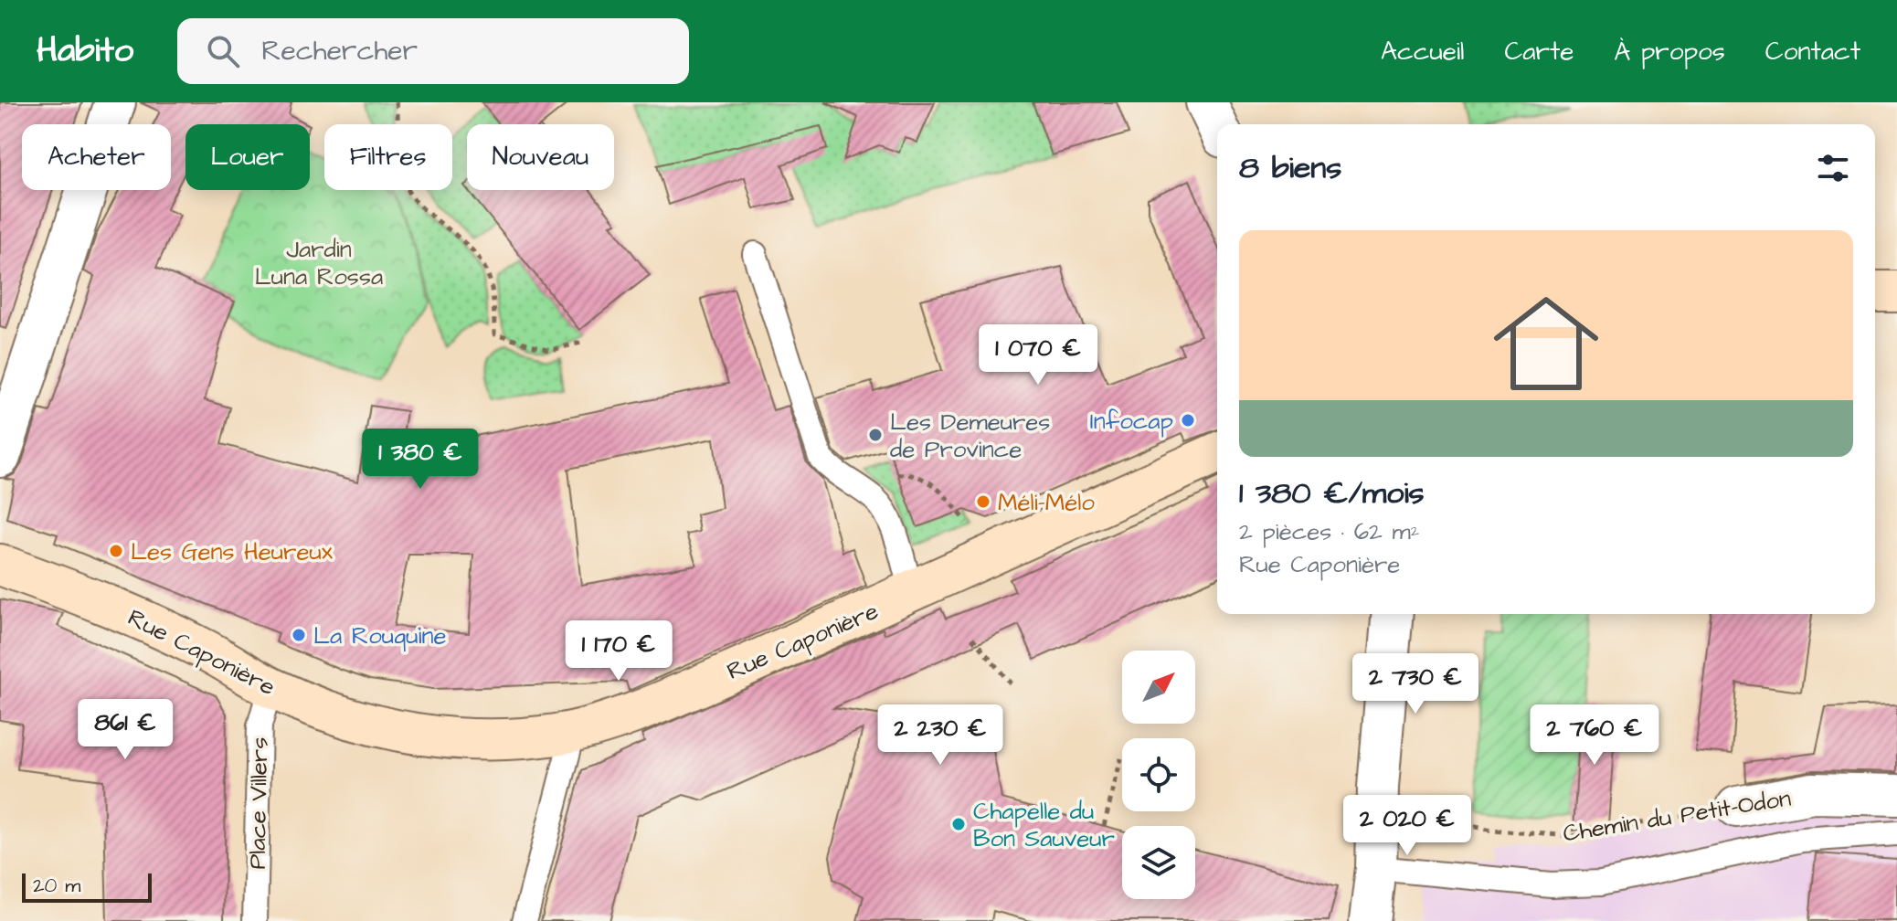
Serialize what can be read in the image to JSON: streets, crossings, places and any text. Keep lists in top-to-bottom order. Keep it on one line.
{"streets":{"main road":["Rue Caponière"],"street":["Chemin du Petit-Odon"],"lane":["Place Villers"]},"crossings":[["Rue Caponière","Place Villers"]],"parks":["Jardin Luna Rossa"],"places":["Infocap","Les Demeures de Province","Méli-Mélo","Les Gens Heureux","La Rouquine","Chapelle du Bon Sauveur"],"scale_bar":"20 m","north":"top right","page":{"header":"Habito","search":"Rechercher","nav":["Accueil","Carte","À propos","Contact"],"chip":["Acheter","Louer","Filtres","Nouveau"],"heading":"8 biens","list":[{"name":"1 380 €/mois","note":"2 pièces · 62 m² · Rue Caponière"}],"price":["1 070 €","1 380 €","1 170 €","2 730 €","861 €","2 230 €","2 760 €","2 020 €"],"scale":"20 m"}}
